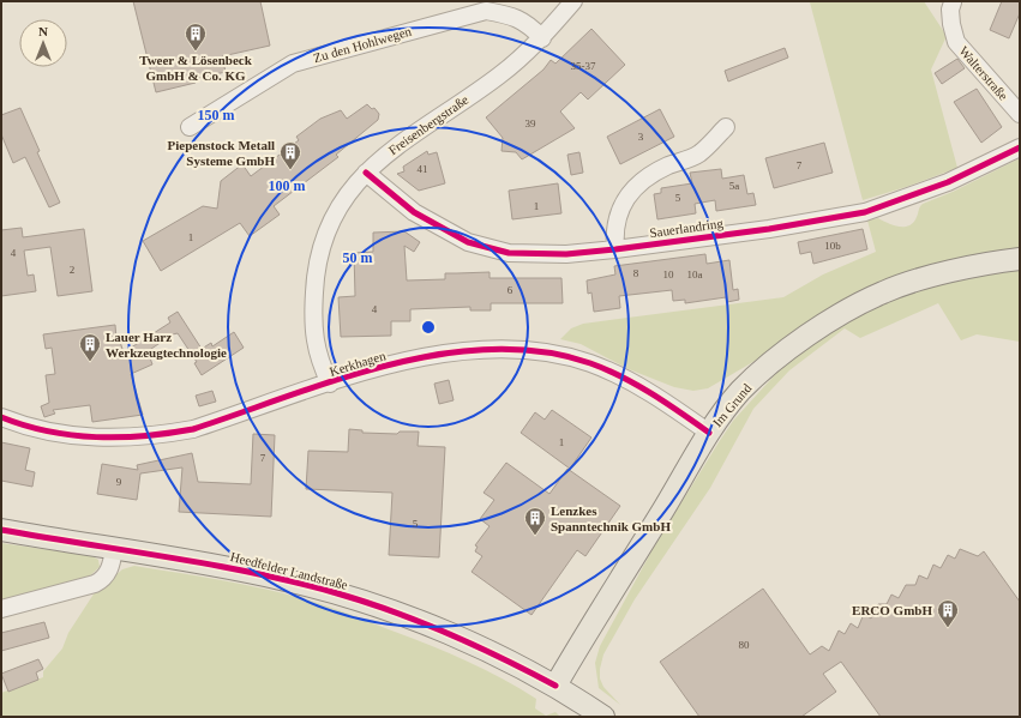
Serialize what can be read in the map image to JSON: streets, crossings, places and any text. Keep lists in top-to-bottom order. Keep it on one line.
{"streets":{"main road":["Im Grund","Heedfelder Landstraße"],"street":["Zu den Hohlwegen","Walterstraße","Freisenbergstraße","Sauerlandring","Kerkhagen"]},"crossings":[["Zu den Hohlwegen","Freisenbergstraße"],["Freisenbergstraße","Sauerlandring"],["Freisenbergstraße","Kerkhagen"],["Kerkhagen","Im Grund"],["Im Grund","Heedfelder Landstraße"]],"places":{"building":["Tweer & Lösenbeck GmbH & Co. KG","Piepenstock Metall Systeme GmbH","Lauer Harz Werkzeugtechnologie","Lenzkes Spanntechnik GmbH","ERCO GmbH"]},"house_numbers":["35-37","39","3","7","41","5a","5","1","1","10b","4","2","8","10","10a","6","4","1","7","9","5","80"],"north":"top","rings":["150 m","100 m","50 m"]}
